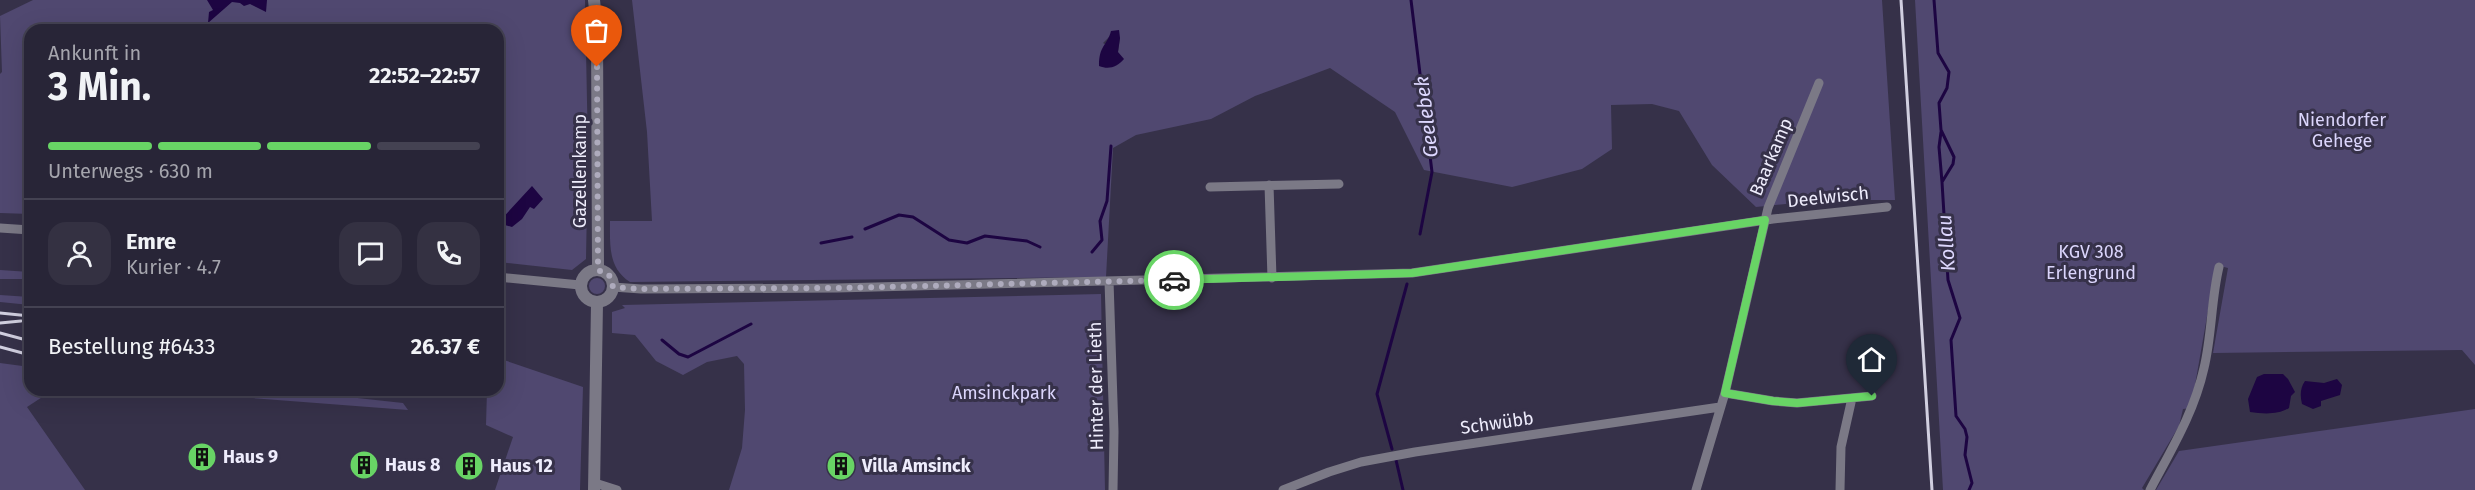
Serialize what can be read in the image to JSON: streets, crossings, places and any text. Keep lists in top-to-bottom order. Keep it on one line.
{"streets":{"street":["Baarkamp","Gazellenkamp","Deelwisch","Hinter der Lieth","Schwübb"]},"crossings":[["Baarkamp","Deelwisch"],["Baarkamp","Schwübb"],["Gazellenkamp","Deelwisch"],["Deelwisch","Hinter der Lieth"]],"water":["Geelebek","Kollau"],"parks":["Niendorfer Gehege","KGV 308 Erlengrund","Amsinckpark"],"places":{"building":["Haus 9","Haus 8","Haus 12","Villa Amsinck"]},"page":{"heading":["3 Min.","Ankunft in","22:52–22:57"],"panel":["Emre","Kurier · 4.7","Bestellung #6433","26.37 €"],"bar":"Unterwegs · 630 m"}}
